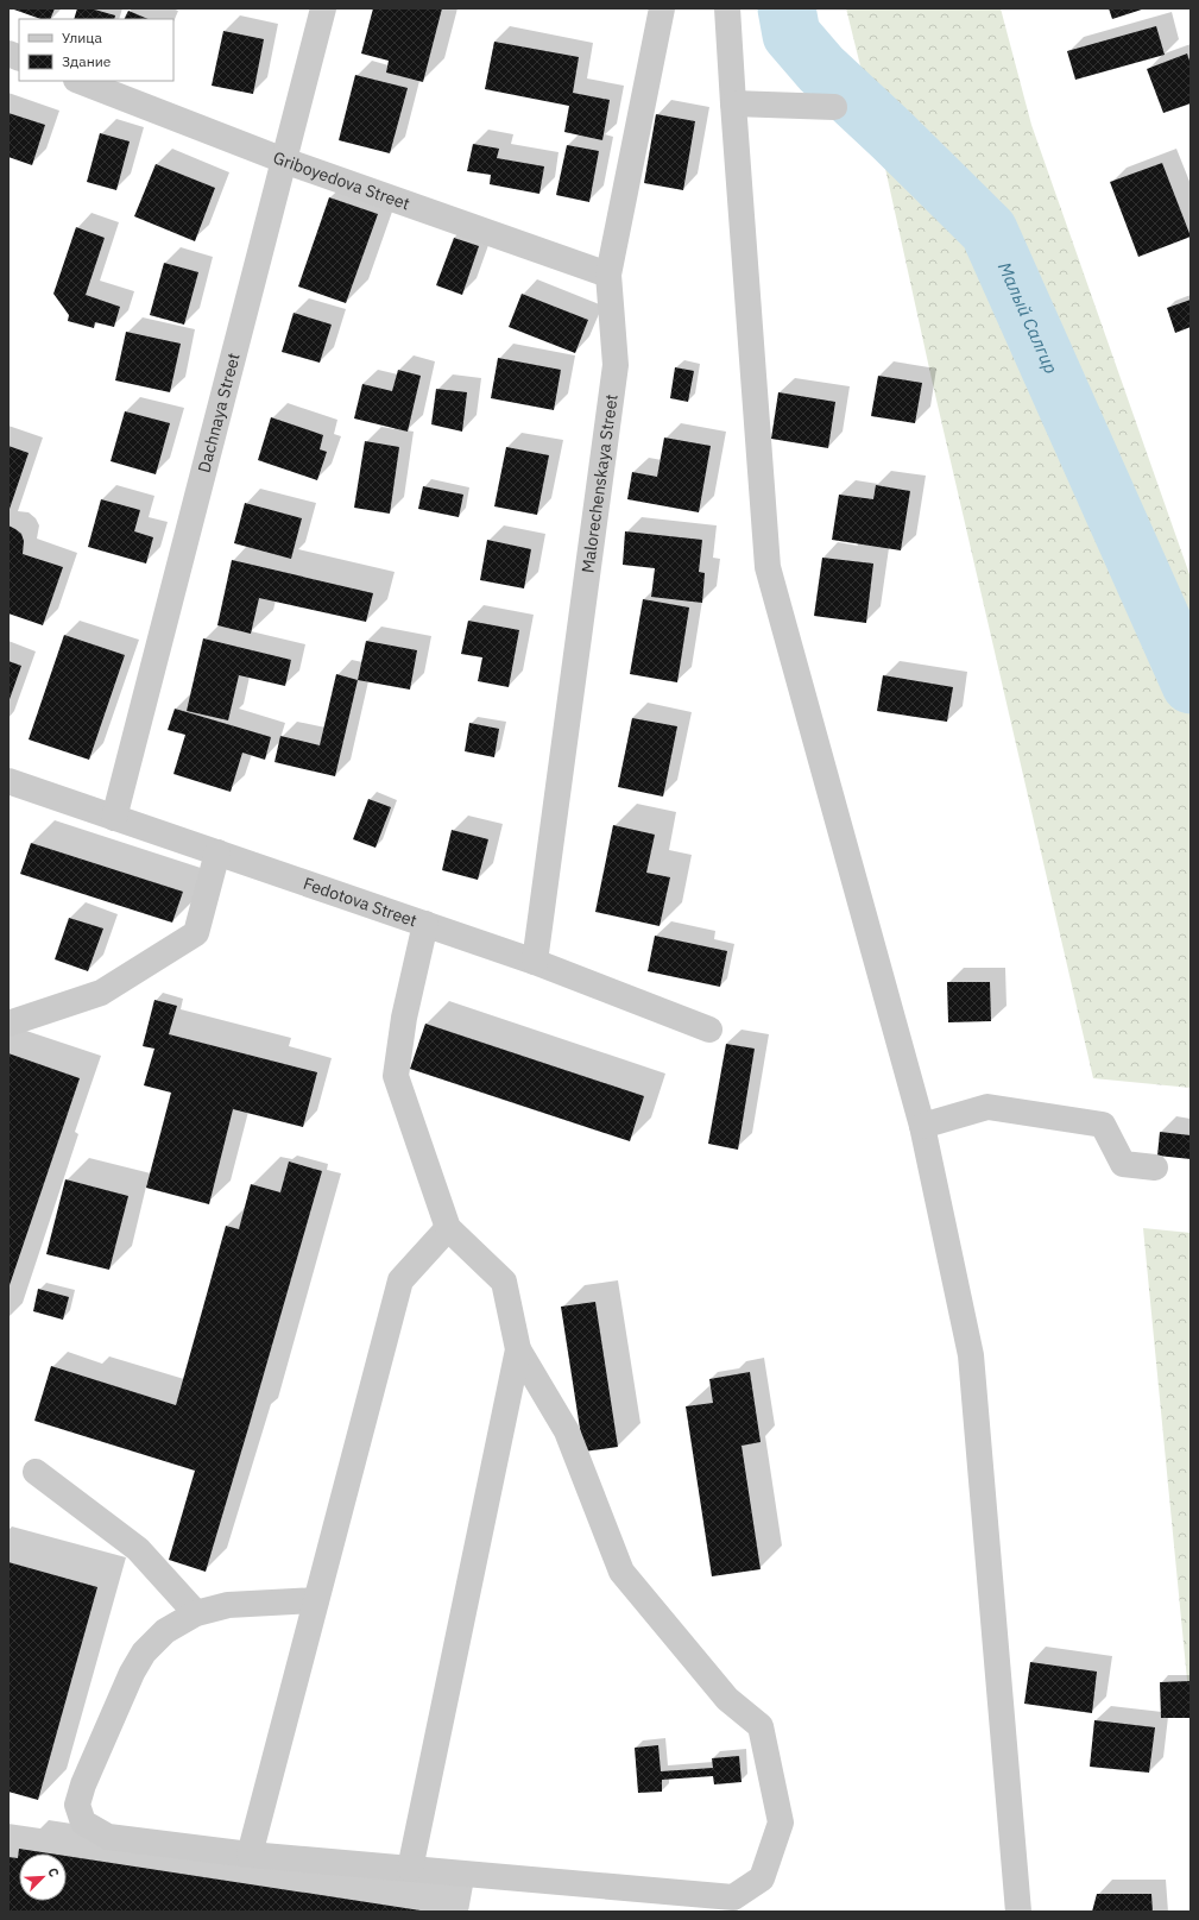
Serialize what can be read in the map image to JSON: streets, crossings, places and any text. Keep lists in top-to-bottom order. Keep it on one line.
{"streets":{"street":["Griboyedova Street","Dachnaya Street","Malorechenskaya Street","Fedotova Street"]},"crossings":[["Griboyedova Street","Dachnaya Street"],["Griboyedova Street","Malorechenskaya Street"],["Dachnaya Street","Fedotova Street"],["Malorechenskaya Street","Fedotova Street"]],"water":["Малый Салгир"],"legend":["Улица","Здание"],"north":"top right"}
